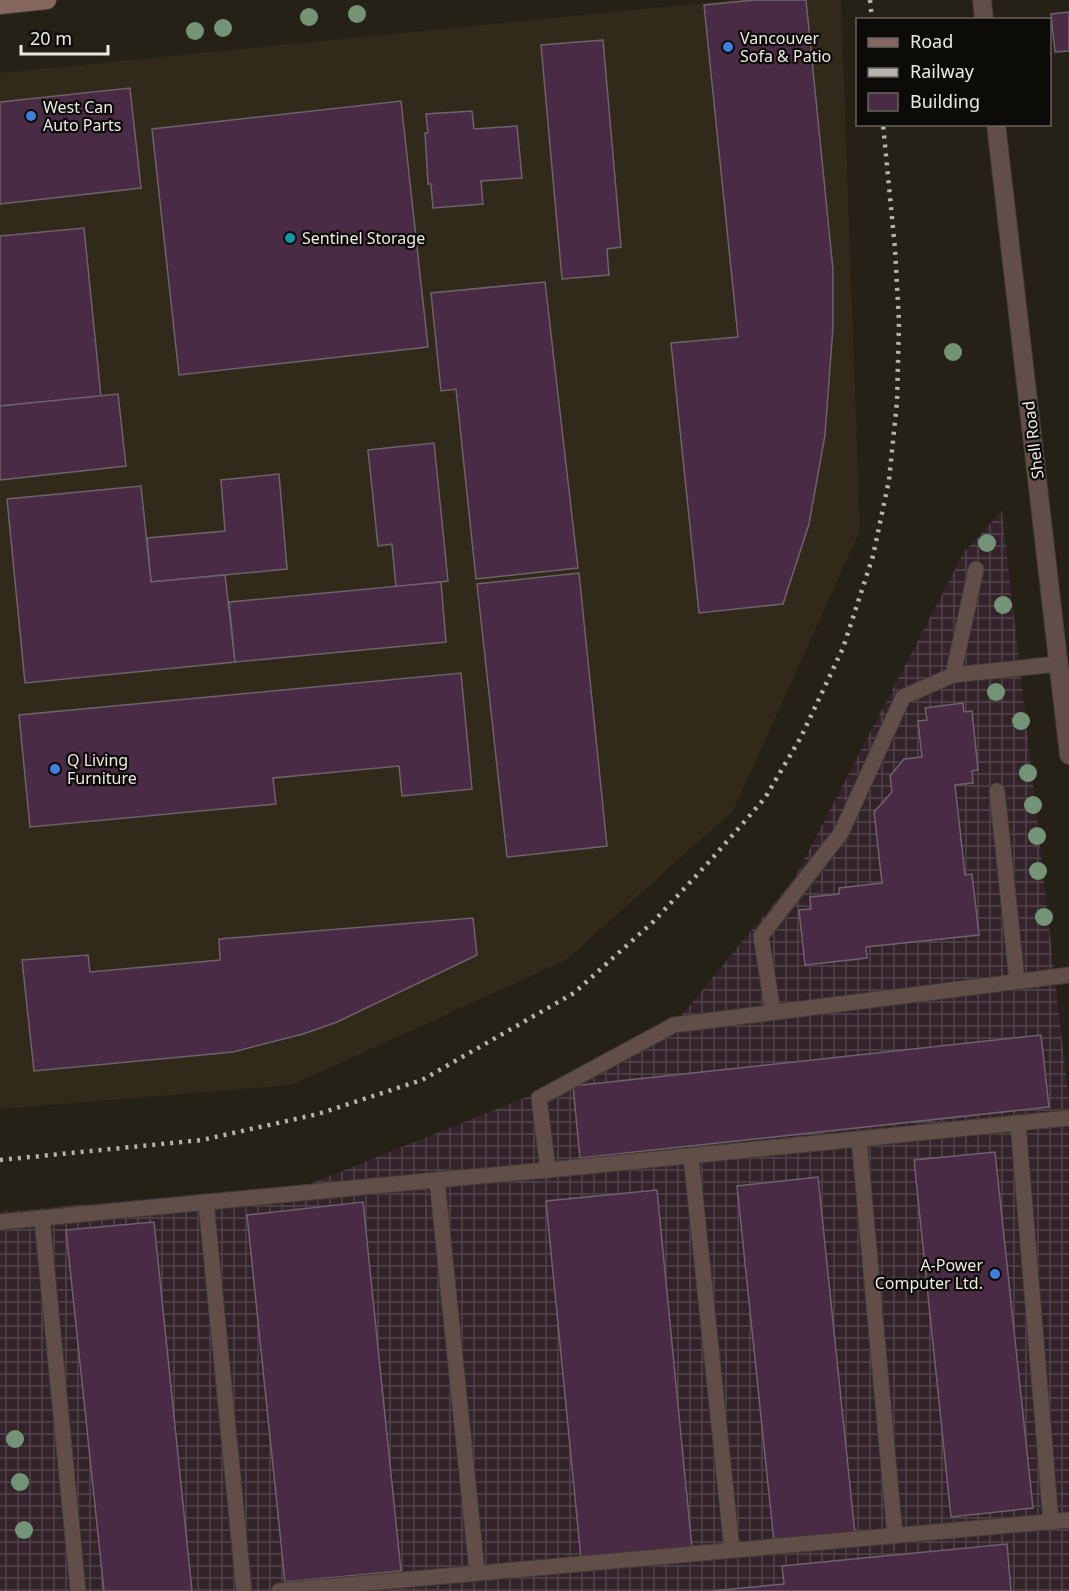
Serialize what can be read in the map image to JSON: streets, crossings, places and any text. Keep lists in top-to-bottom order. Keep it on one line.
{"streets":{"street":["Shell Road"]},"places":["Vancouver Sofa & Patio","West Can Auto Parts","Sentinel Storage","Q Living Furniture","A-Power Computer Ltd."],"legend":["Road","Railway","Building"],"scale_bar":"20 m"}
